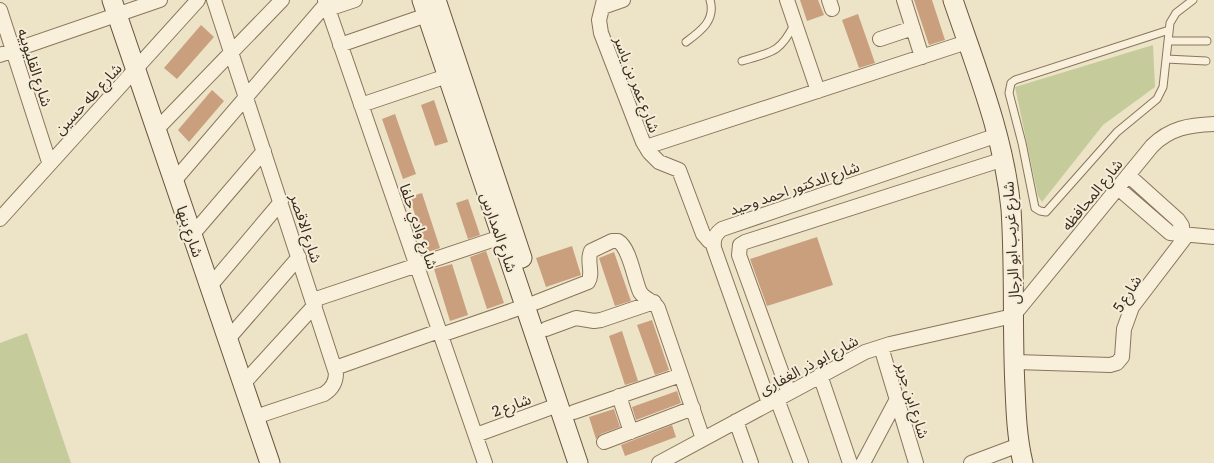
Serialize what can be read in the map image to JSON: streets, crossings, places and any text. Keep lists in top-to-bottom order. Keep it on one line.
{"streets":{"main road":["شارع بنها","شارع المدارس","شارع غريب ابو الرجال"],"street":["شارع القليوبيه","شارع عمر بن ياسر","شارع طه حسين","شارع الدكتور احمد وحيد","شارع المحافظه","شارع وادي حلفا","شارع الاقصر","شارع 5","شارع ابو ذر الغفارى","شارع ابن جرير","شارع 2"]},"crossings":[["شارع القليوبيه","شارع طه حسين"],["شارع عمر بن ياسر","شارع الدكتور احمد وحيد"],["شارع طه حسين","شارع بنها"],["شارع الدكتور احمد وحيد","شارع غريب ابو الرجال"],["شارع المحافظه","شارع غريب ابو الرجال"],["شارع المحافظه","شارع ابو ذر الغفارى"],["شارع وادي حلفا","شارع 2"],["شارع المدارس","شارع 2"],["شارع غريب ابو الرجال","شارع 5"],["شارع غريب ابو الرجال","شارع ابو ذر الغفارى"],["شارع ابو ذر الغفارى","شارع ابن جرير"]]}
